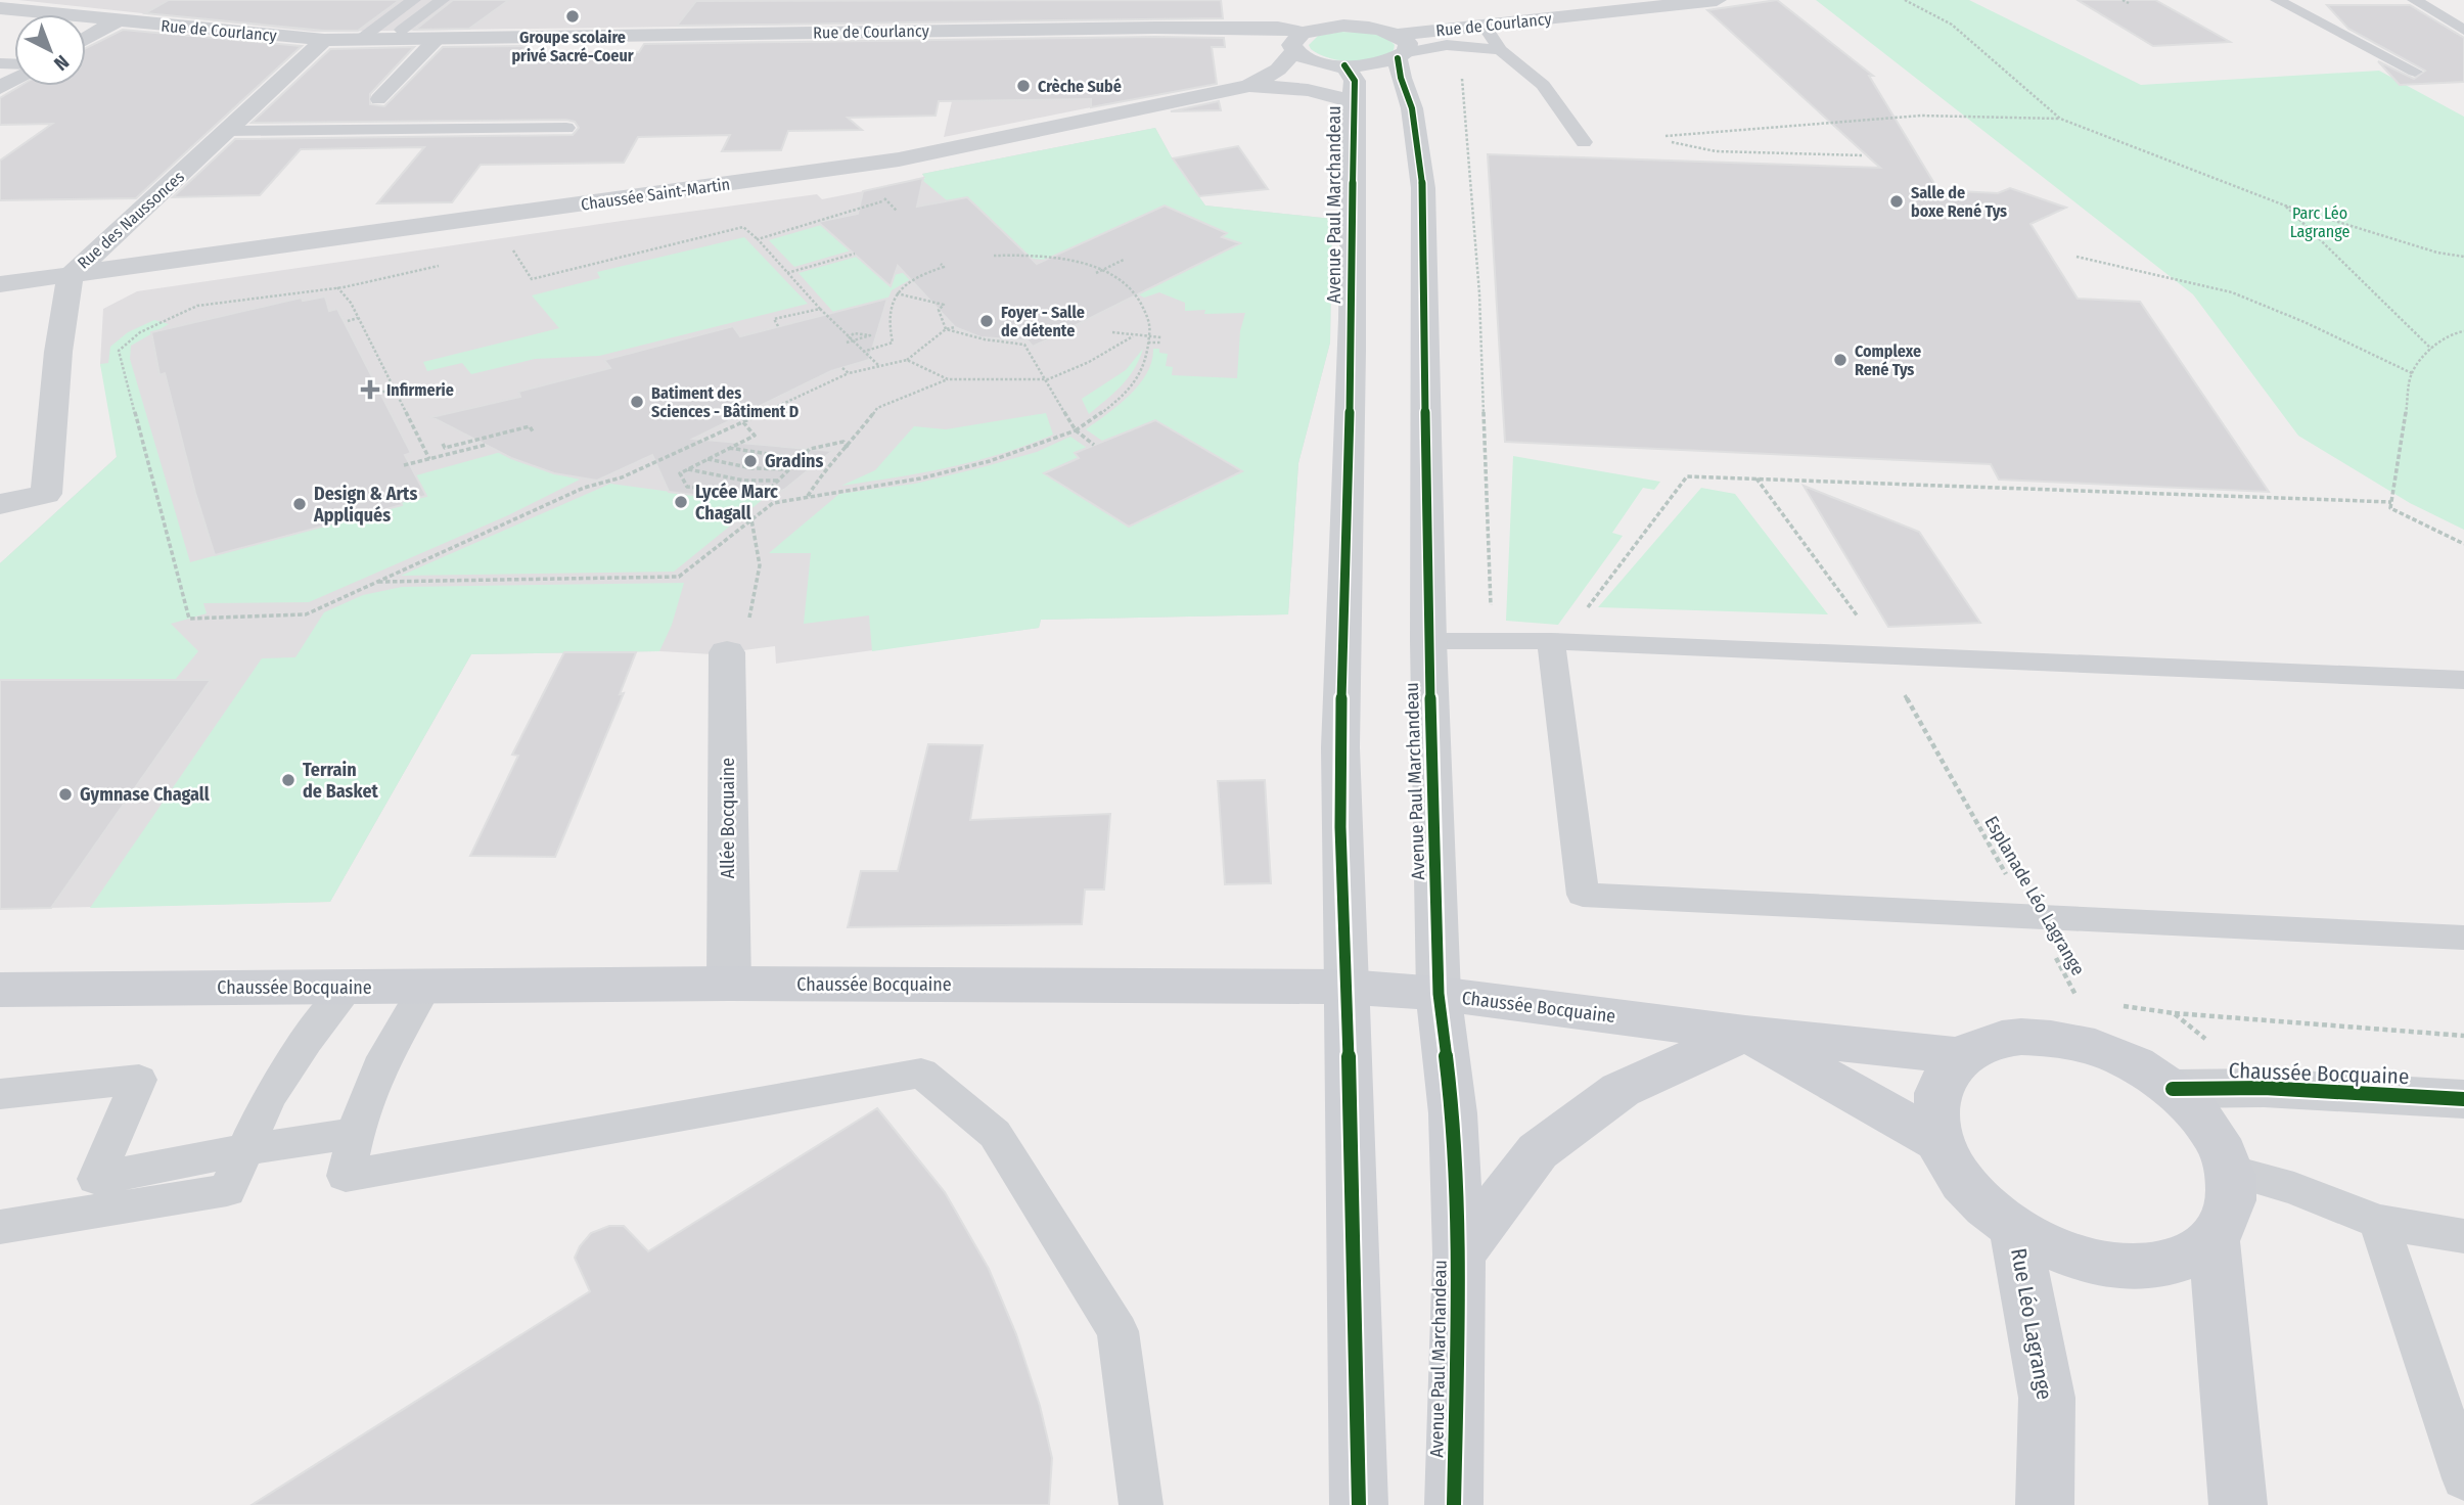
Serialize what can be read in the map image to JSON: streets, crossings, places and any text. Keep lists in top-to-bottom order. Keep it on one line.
{"streets":{"main road":["Avenue Paul Marchandeau","Chaussée Bocquaine","Rue Léo Lagrange"],"street":["Rue de Courlancy","Chaussée Saint-Martin","Rue des Naussonces","Allée Bocquaine"],"path":["Esplanade Léo Lagrange"]},"crossings":[["Rue de Courlancy","Chaussée Saint-Martin"],["Rue de Courlancy","Avenue Paul Marchandeau"],["Rue de Courlancy","Rue des Naussonces"],["Chaussée Saint-Martin","Rue des Naussonces"],["Avenue Paul Marchandeau","Chaussée Bocquaine"],["Allée Bocquaine","Chaussée Bocquaine"]],"parks":["Parc Léo Lagrange"],"places":{"other":["Groupe scolaire privé Sacré-Coeur","Crèche Subé","Salle de boxe René Tys","Foyer - Salle de détente","Complexe René Tys","Batiment des Sciences - Bâtiment D","Gradins","Lycée Marc Chagall","Design & Arts Appliqués","Terrain de Basket","Gymnase Chagall"],"health":["Infirmerie"]},"north":"bottom right"}
